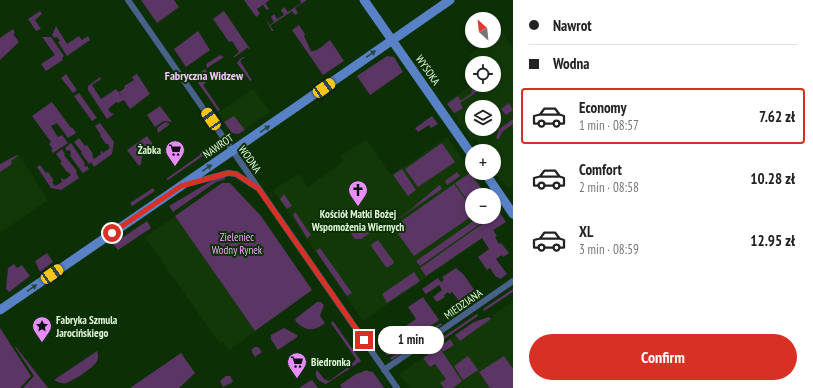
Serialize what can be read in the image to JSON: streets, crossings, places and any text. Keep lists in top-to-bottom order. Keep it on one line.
{"streets":{"street":["WYSOKA","NAWROT","WODNA","MIEDZIANA"]},"crossings":[["WYSOKA","NAWROT"],["NAWROT","WODNA"],["WODNA","MIEDZIANA"]],"one_way":["NAWROT"],"districts":["Fabryczna Widzew"],"parks":["Zieleniec Wodny Rynek"],"places":{"supermarket":["Żabka","Biedronka"],"church":["Kościół Matki Bożej Wspomożenia Wiernych"],"place":["Fabryka Szmula Jarocińskiego"]},"north":"top left","page":{"banner":["Nawrot","Wodna"],"map_buttons":["+","−"],"list":[{"name":"Economy","note":"1 min · 08:57","value":"7.62 zł"},{"name":"Comfort","note":"2 min · 08:58","value":"10.28 zł"},{"name":"XL","note":"3 min · 08:59","value":"12.95 zł"}],"bubble":"1 min","buttons":"Confirm"}}
